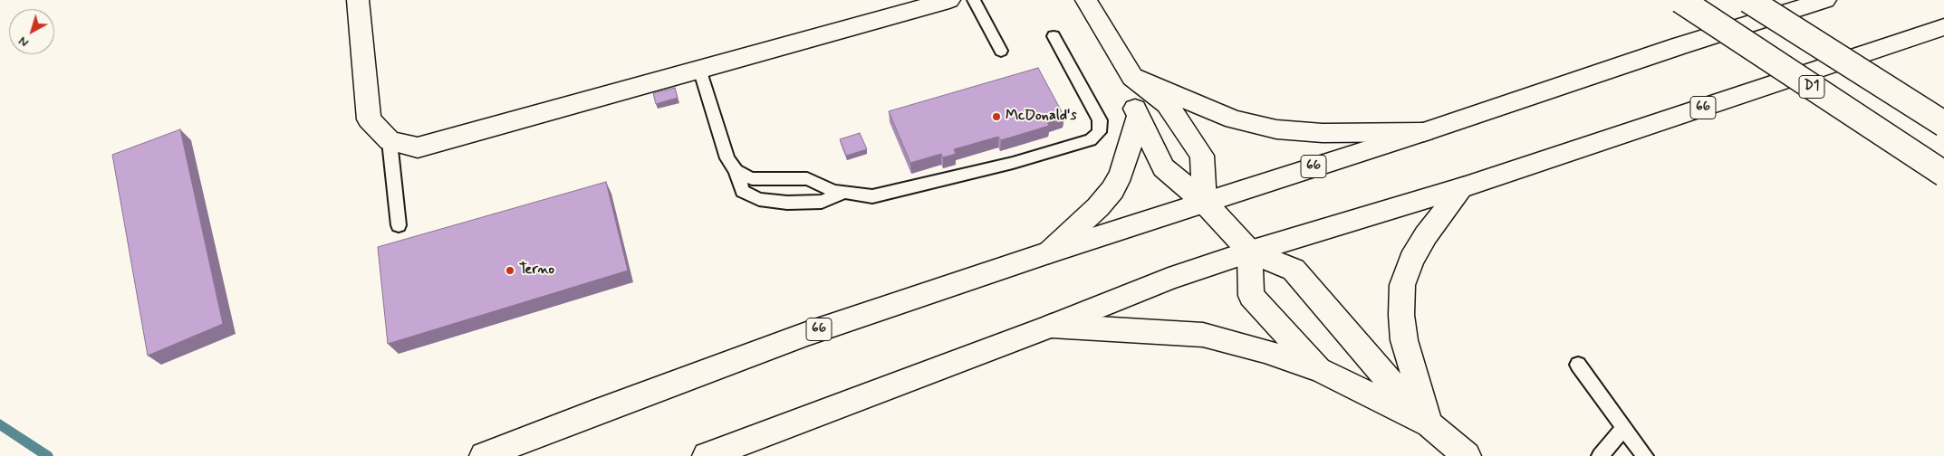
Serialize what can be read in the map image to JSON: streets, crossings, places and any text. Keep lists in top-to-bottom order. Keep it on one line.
{"streets":{"main road":["D1","66"]},"places":["McDonald's","Terno"],"north":"bottom left"}
